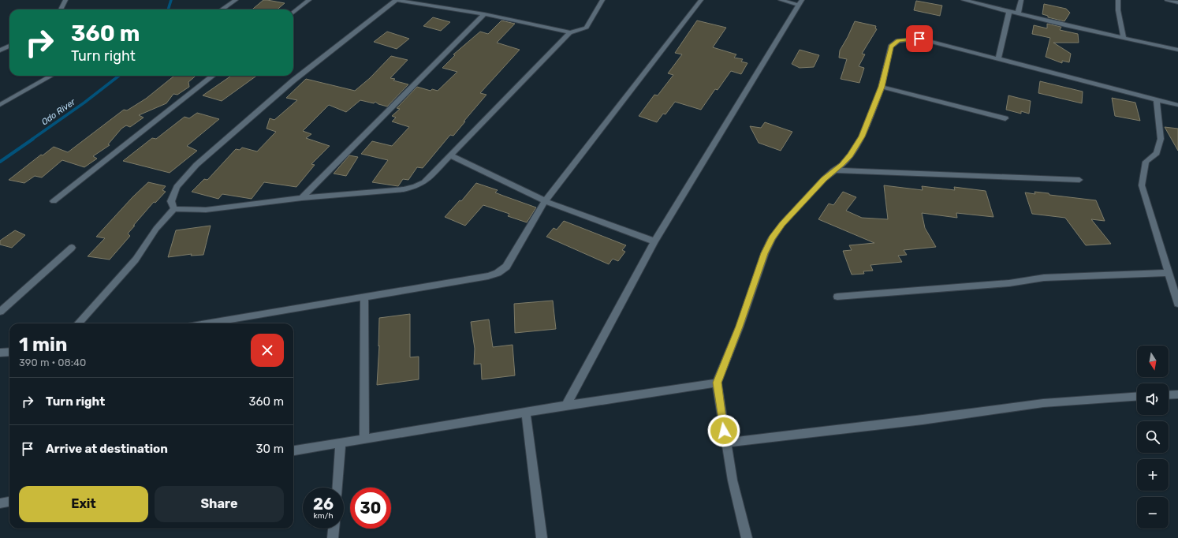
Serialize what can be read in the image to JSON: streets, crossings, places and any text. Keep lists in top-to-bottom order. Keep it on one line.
{"water":["Odo River"],"north":"bottom","page":{"turn":["360 m","Turn right"],"heading":["1 min","390 m · 08:40"],"map_buttons":["+","−"],"list":[{"name":"Turn right","value":"360 m"},{"name":"Arrive at destination","value":"30 m"}],"buttons":["Exit","Share"],"speed":"26 km/h","limit":"30"}}
